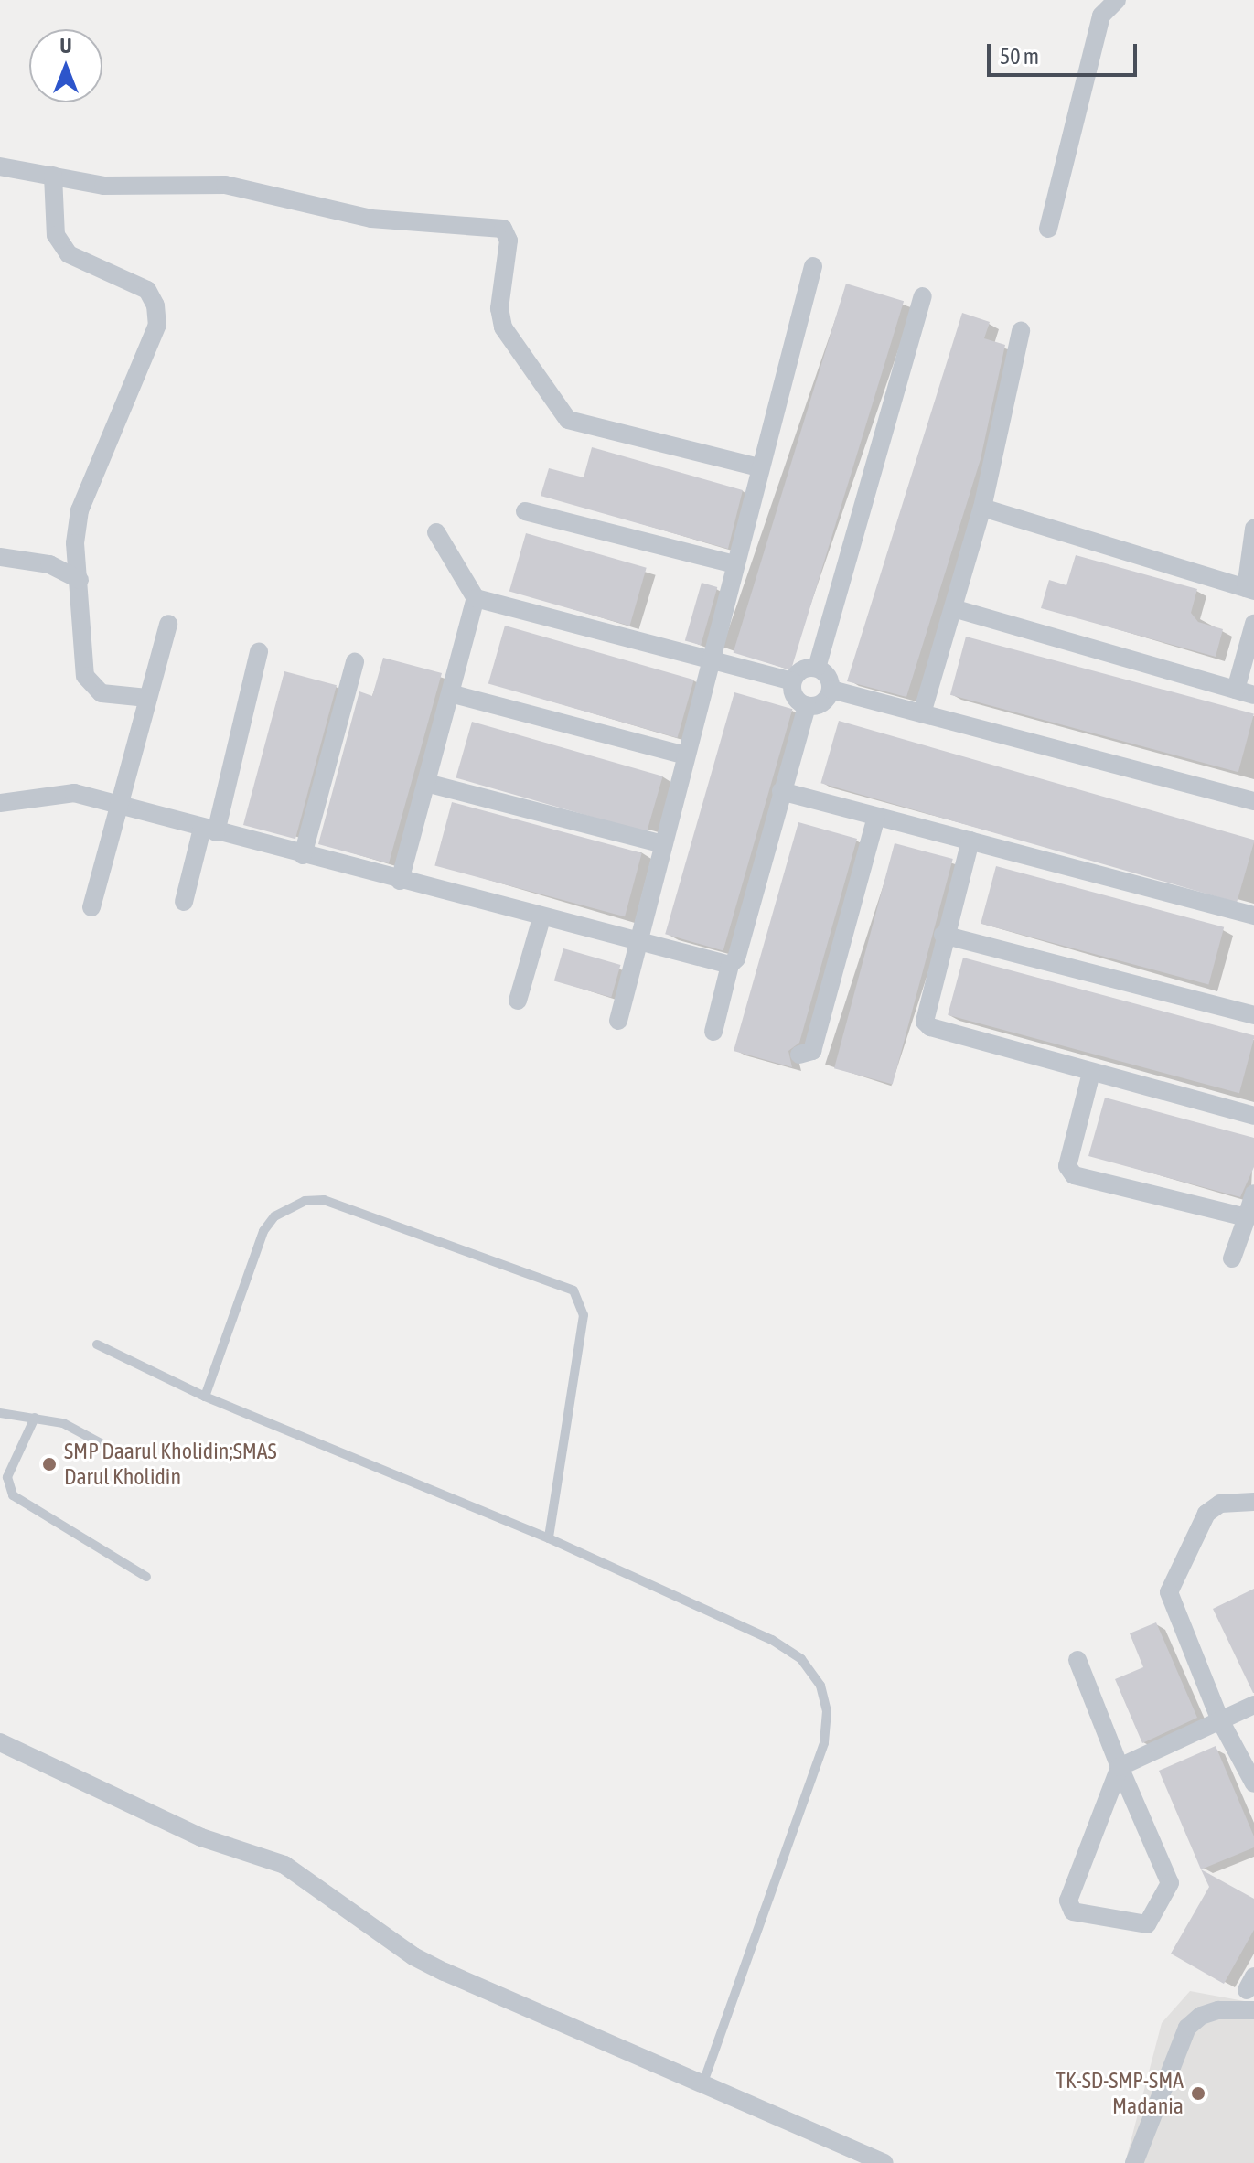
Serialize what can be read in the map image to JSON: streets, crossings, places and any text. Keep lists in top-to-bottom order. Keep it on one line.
{"places":["SMP Daarul Kholidin;SMAS Darul Kholidin","TK-SD-SMP-SMA Madania"],"scale_bar":"50 m","north":"top"}
